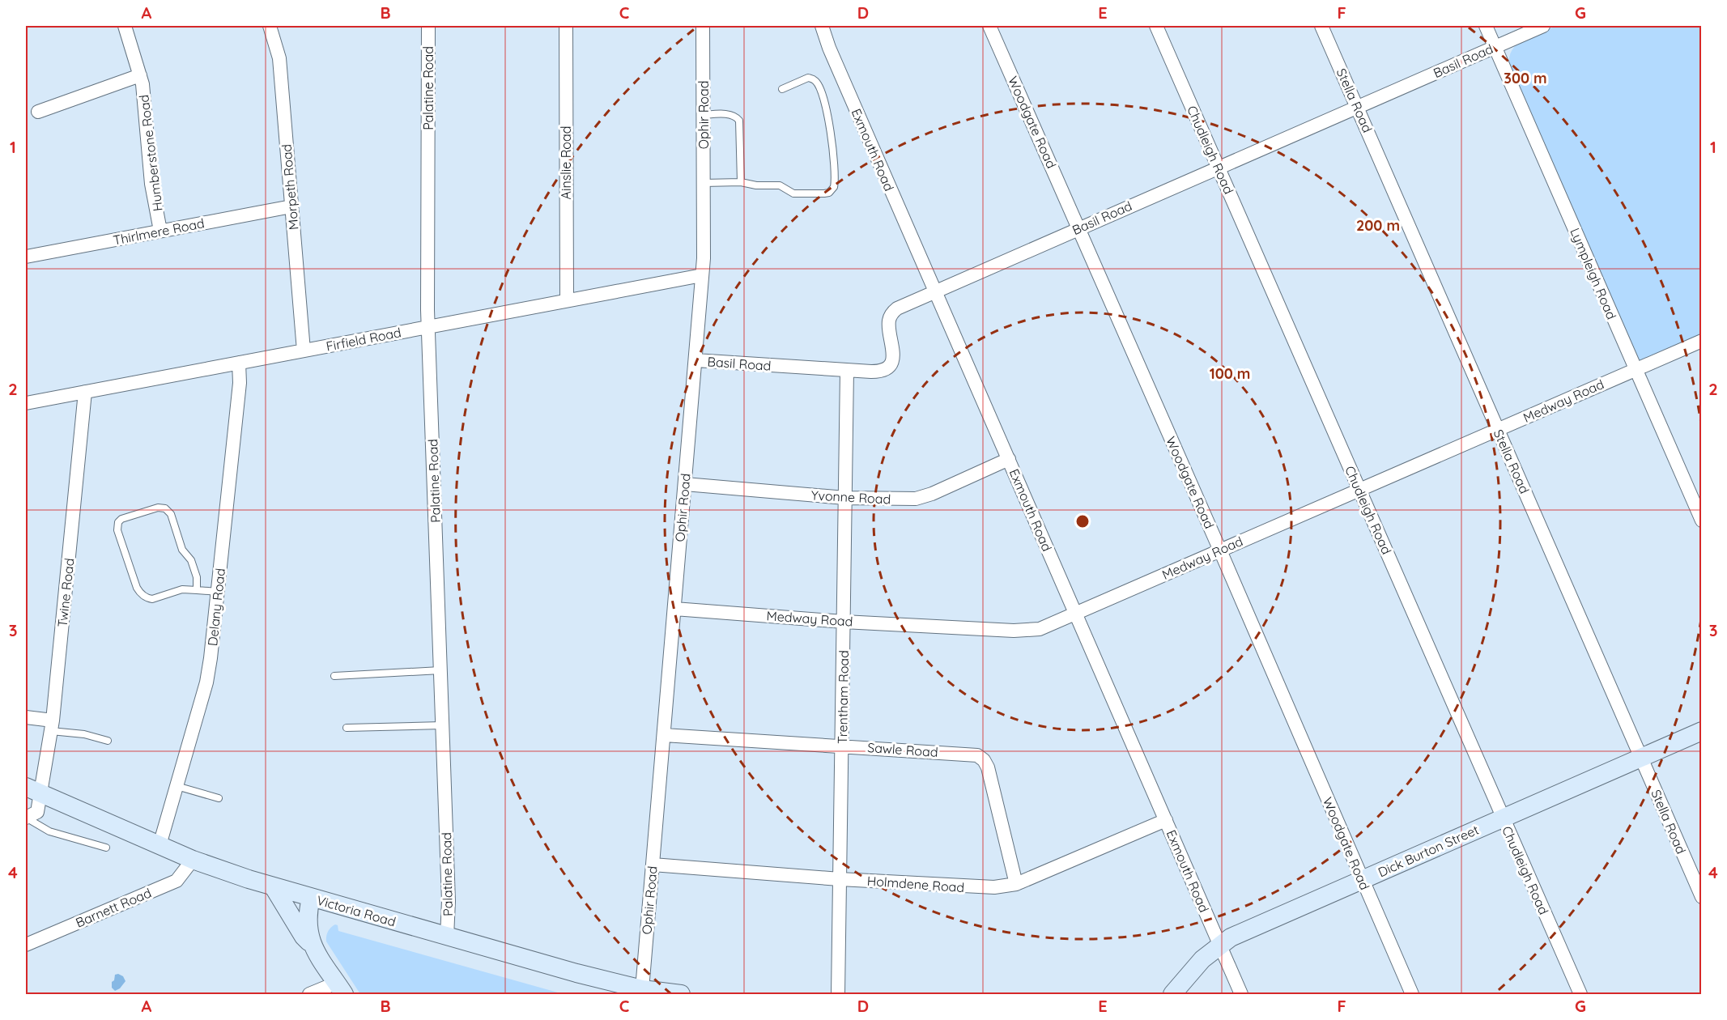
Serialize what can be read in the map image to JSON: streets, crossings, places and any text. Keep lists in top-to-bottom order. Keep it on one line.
{"streets":{"street":["Basil Road","Palatine Road","Stella Road","Ophir Road","Woodgate Road","Exmouth Road","Chudleigh Road","Humberstone Road","Ainslie Road","Morpeth Road","Thirlmere Road","Lympleigh Road","Firfield Road","Medway Road","Yvonne Road","Twine Road","Delany Road","Trentham Road","Sawle Road","Dick Burton Street","Holmdene Road","Barnett Road","Victoria Road"]},"crossings":[["Basil Road","Stella Road"],["Basil Road","Ophir Road"],["Basil Road","Woodgate Road"],["Basil Road","Exmouth Road"],["Basil Road","Chudleigh Road"],["Basil Road","Lympleigh Road"],["Basil Road","Trentham Road"],["Palatine Road","Firfield Road"],["Palatine Road","Victoria Road"],["Stella Road","Medway Road"],["Stella Road","Dick Burton Street"],["Ophir Road","Firfield Road"],["Ophir Road","Medway Road"],["Ophir Road","Yvonne Road"],["Ophir Road","Sawle Road"],["Ophir Road","Holmdene Road"],["Ophir Road","Victoria Road"],["Woodgate Road","Medway Road"],["Woodgate Road","Dick Burton Street"],["Exmouth Road","Medway Road"],["Exmouth Road","Yvonne Road"],["Exmouth Road","Dick Burton Street"],["Exmouth Road","Holmdene Road"],["Chudleigh Road","Medway Road"],["Chudleigh Road","Dick Burton Street"],["Humberstone Road","Thirlmere Road"],["Ainslie Road","Firfield Road"],["Morpeth Road","Thirlmere Road"],["Morpeth Road","Firfield Road"],["Lympleigh Road","Medway Road"],["Firfield Road","Twine Road"],["Firfield Road","Delany Road"],["Medway Road","Trentham Road"],["Yvonne Road","Trentham Road"],["Twine Road","Victoria Road"],["Delany Road","Victoria Road"],["Trentham Road","Sawle Road"],["Trentham Road","Holmdene Road"],["Sawle Road","Holmdene Road"],["Barnett Road","Victoria Road"]],"grid":{"columns":["A","B","C","D","E","F","G"],"rows":["1","2","3","4"]},"rings":["300 m","200 m","100 m"]}
